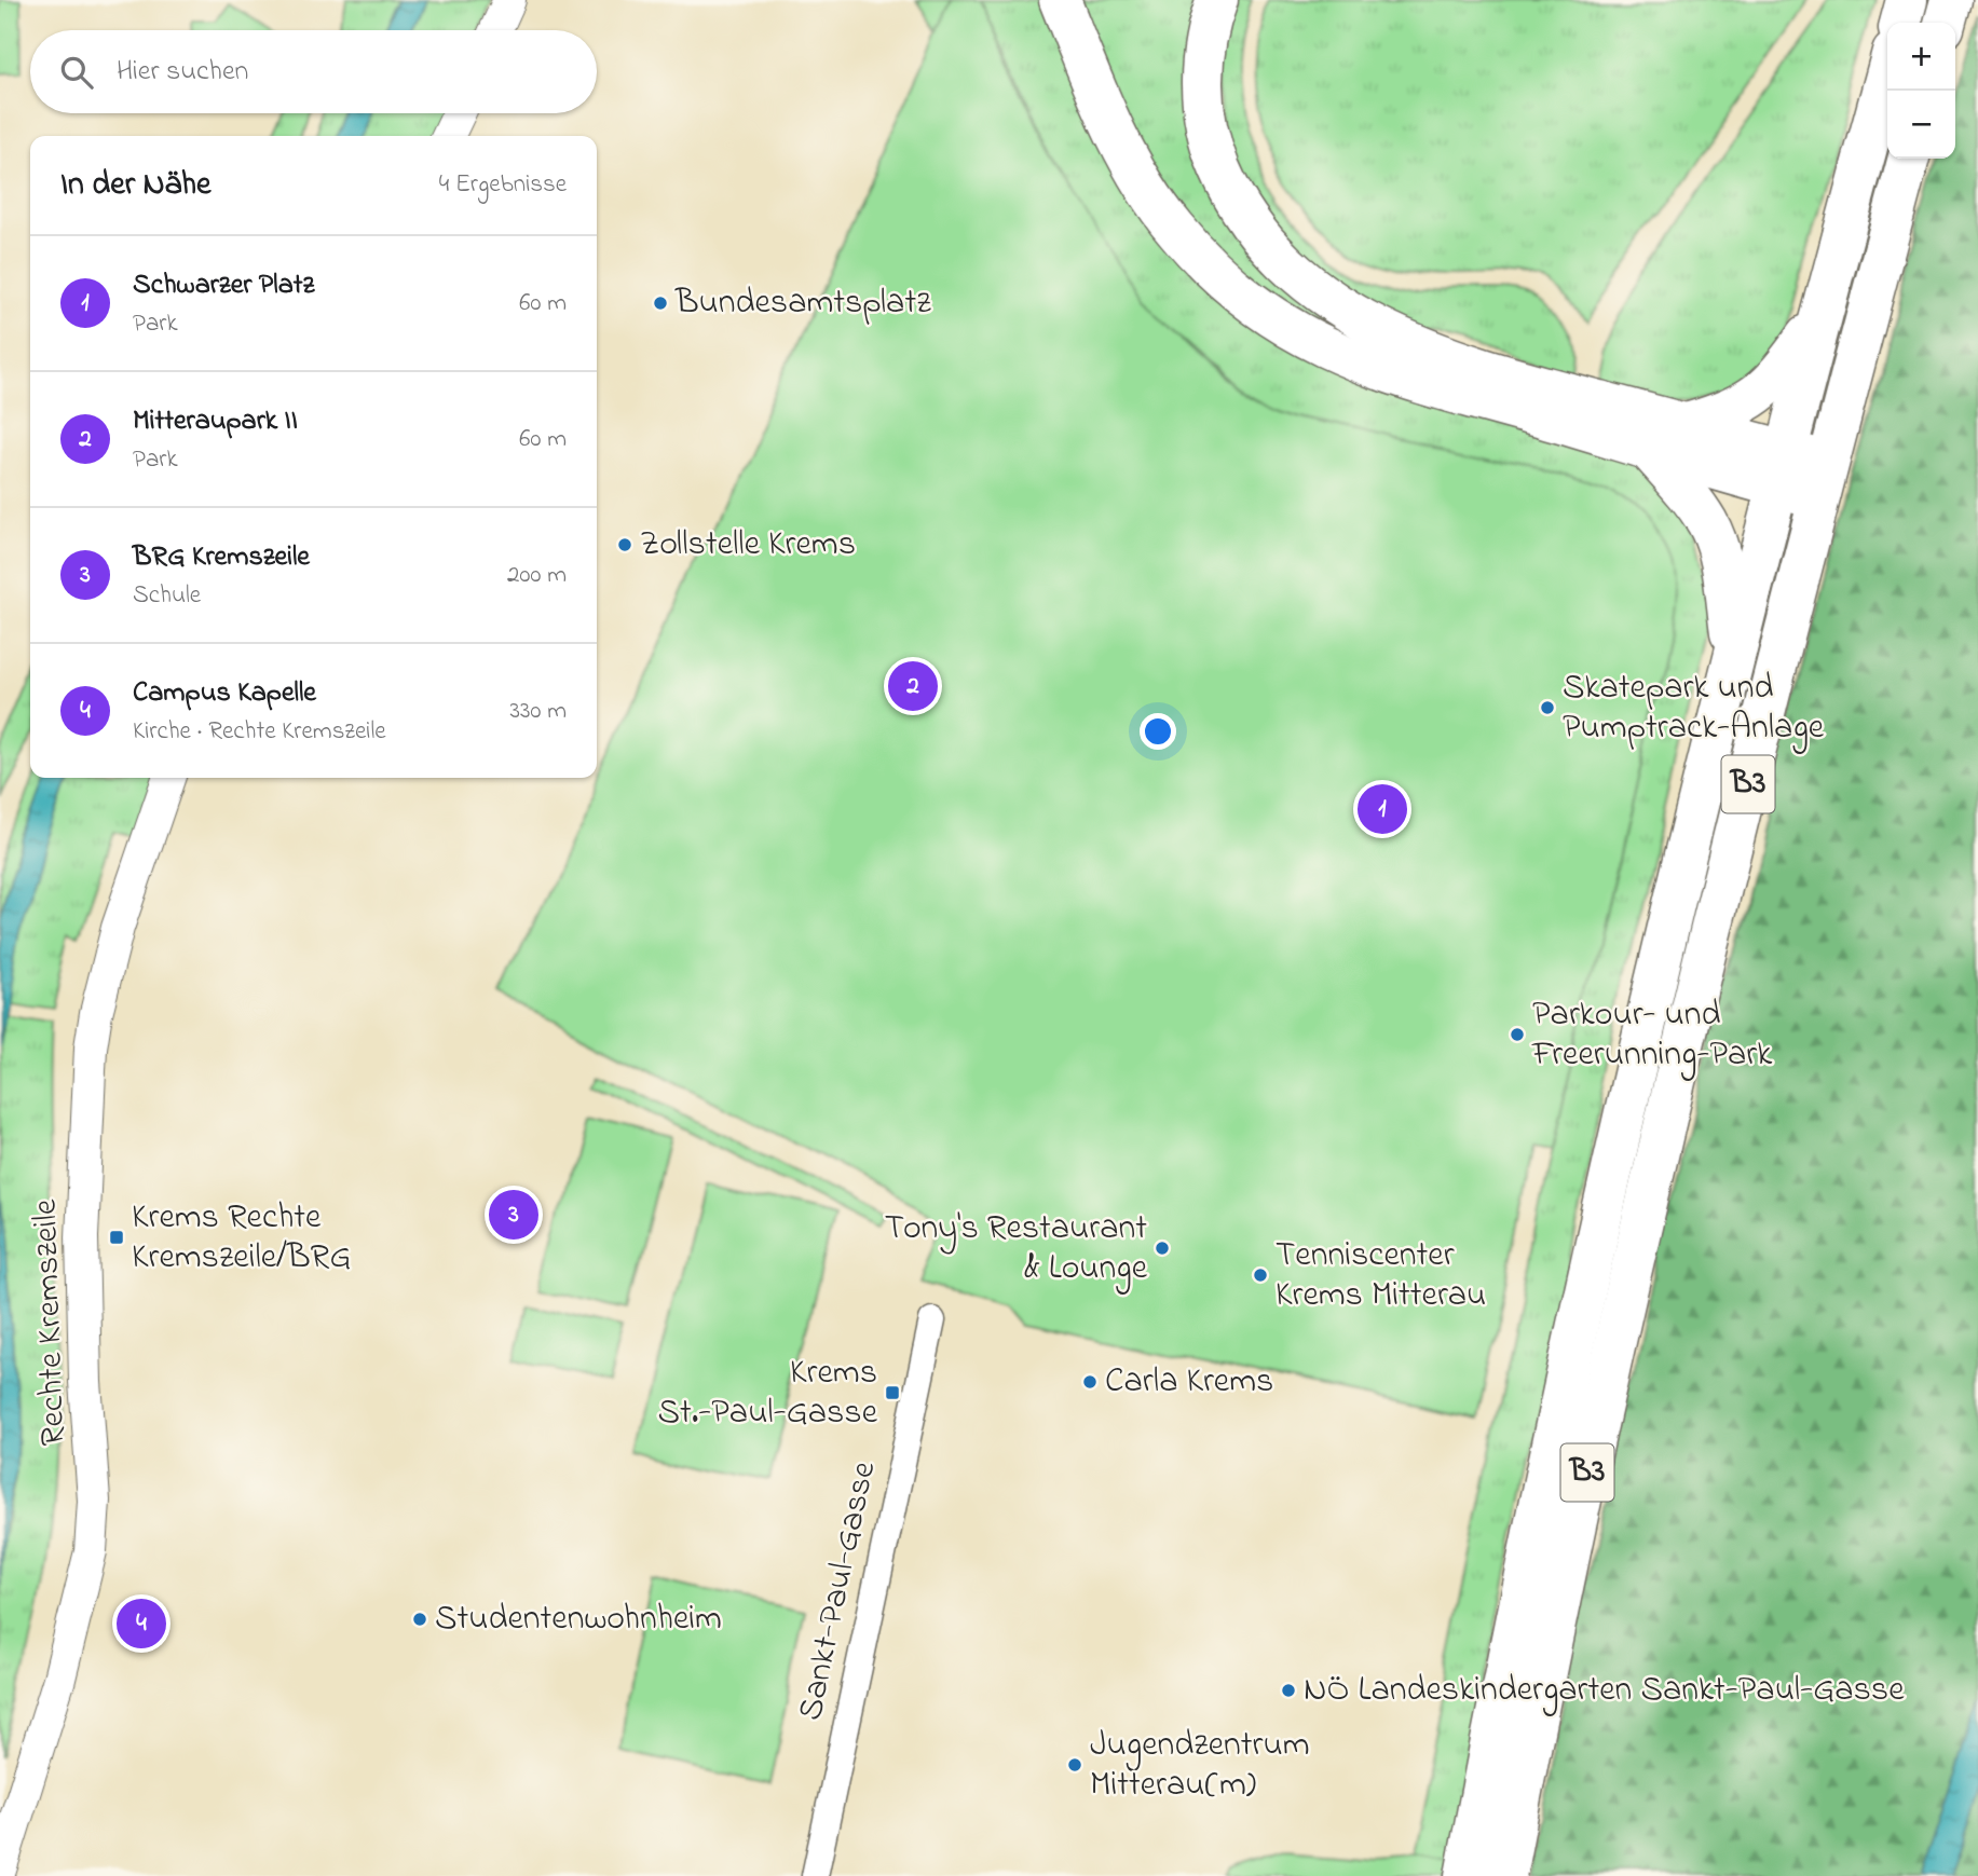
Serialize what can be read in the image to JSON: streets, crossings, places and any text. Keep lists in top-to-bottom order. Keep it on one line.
{"streets":{"highway":["B3"],"street":["Rechte Kremszeile","Sankt-Paul-Gasse"]},"places":{"other":["Bundesamtsplatz","Zollstelle Krems","Skatepark und Pumptrack-Anlage","Parkour- und Freerunning-Park","Tony's Restaurant & Lounge","Tenniscenter Krems Mitterau","Carla Krems","Studentenwohnheim","NÖ Landeskindergarten Sankt-Paul-Gasse","Jugendzentrum Mitterau(m)"],"transit":["Krems Rechte Kremszeile/BRG","Krems St.-Paul-Gasse"]},"page":{"map_buttons":["+","−"],"search":"Hier suchen","heading":["In der Nähe","4 Ergebnisse"],"list":[{"mark":"1","name":"Schwarzer Platz","note":"Park","value":"60 m"},{"mark":"2","name":"Mitteraupark II","note":"Park","value":"60 m"},{"mark":"3","name":"BRG Kremszeile","note":"Schule","value":"200 m"},{"mark":"4","name":"Campus Kapelle","note":"Kirche · Rechte Kremszeile","value":"330 m"}],"pins":["2","1","3","4"]}}
